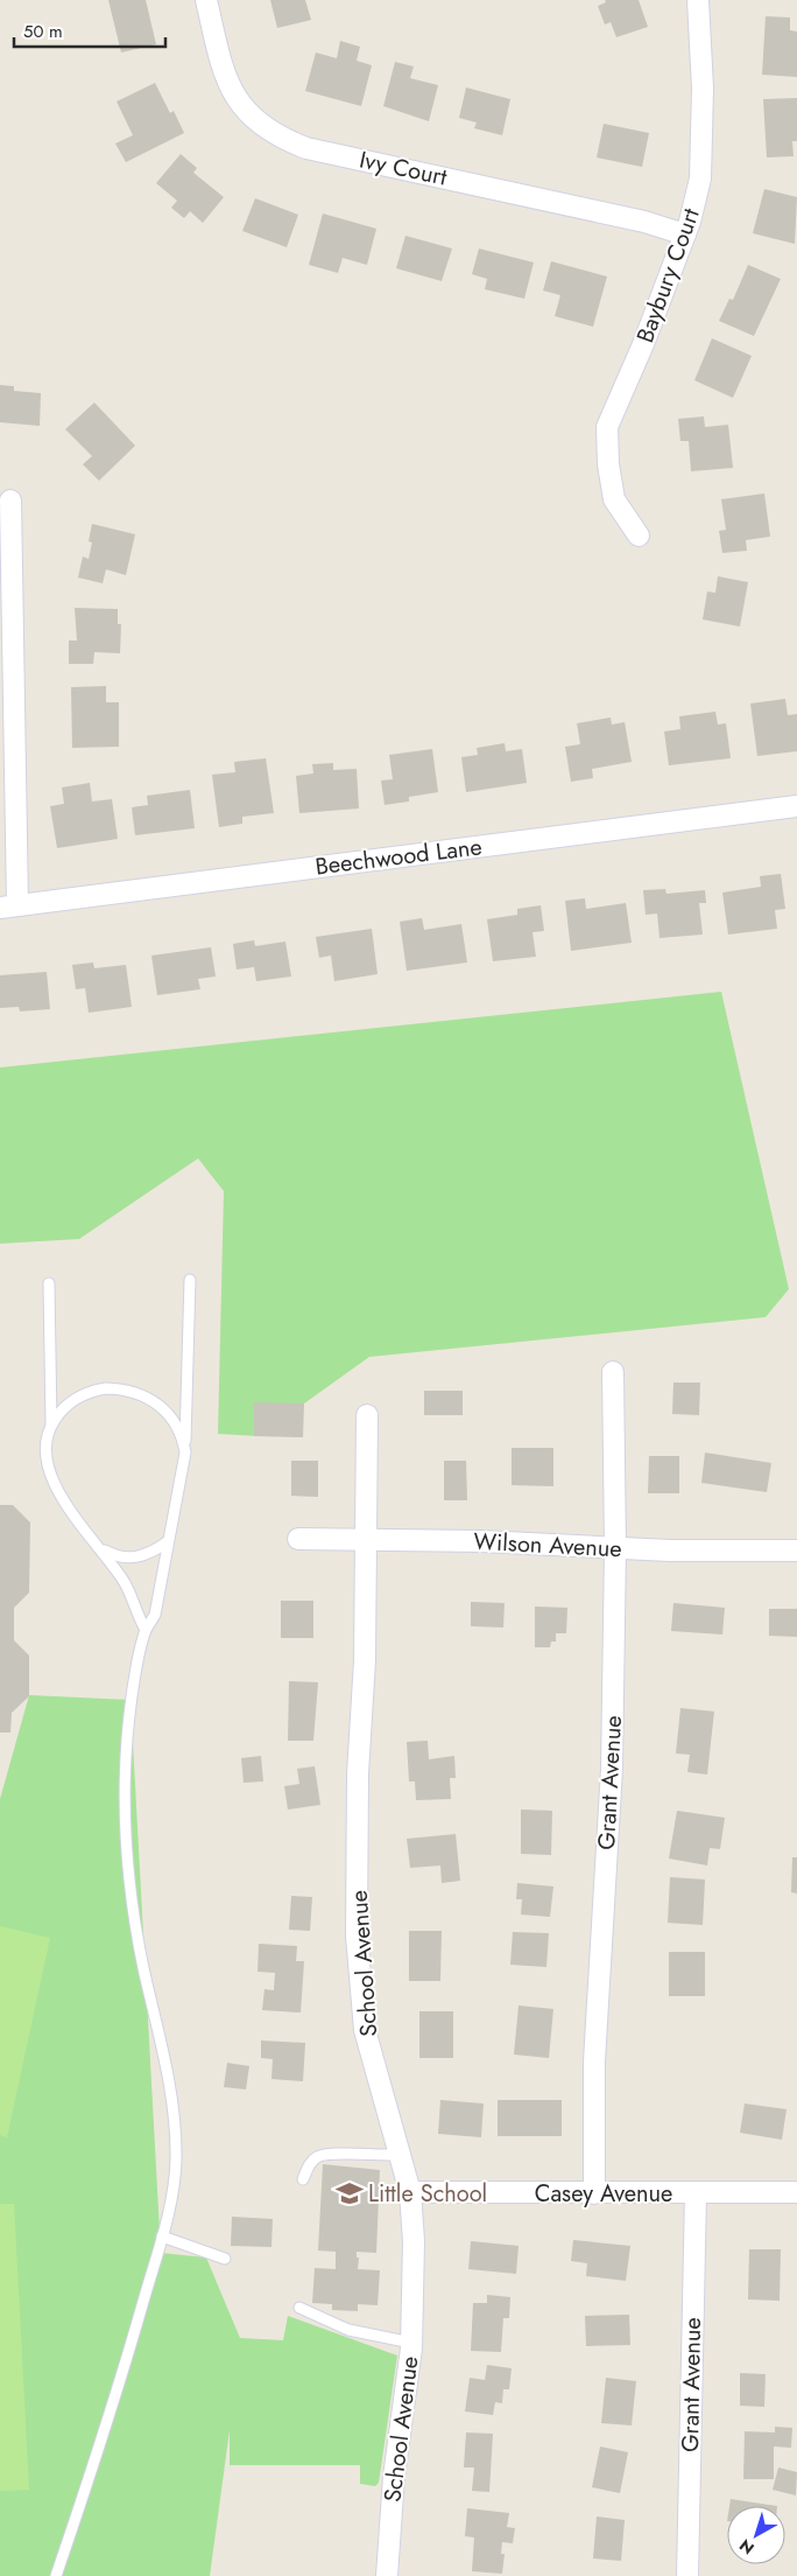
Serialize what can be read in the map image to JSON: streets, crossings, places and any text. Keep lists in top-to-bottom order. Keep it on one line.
{"streets":{"street":["Ivy Court","Baybury Court","Beechwood Lane","Wilson Avenue","Grant Avenue","School Avenue","Casey Avenue"]},"crossings":[["Ivy Court","Baybury Court"],["Wilson Avenue","Grant Avenue"],["Wilson Avenue","School Avenue"],["Grant Avenue","Casey Avenue"],["School Avenue","Casey Avenue"]],"places":{"school or university":["Little School"]},"scale_bar":"50 m","north":"bottom left"}
